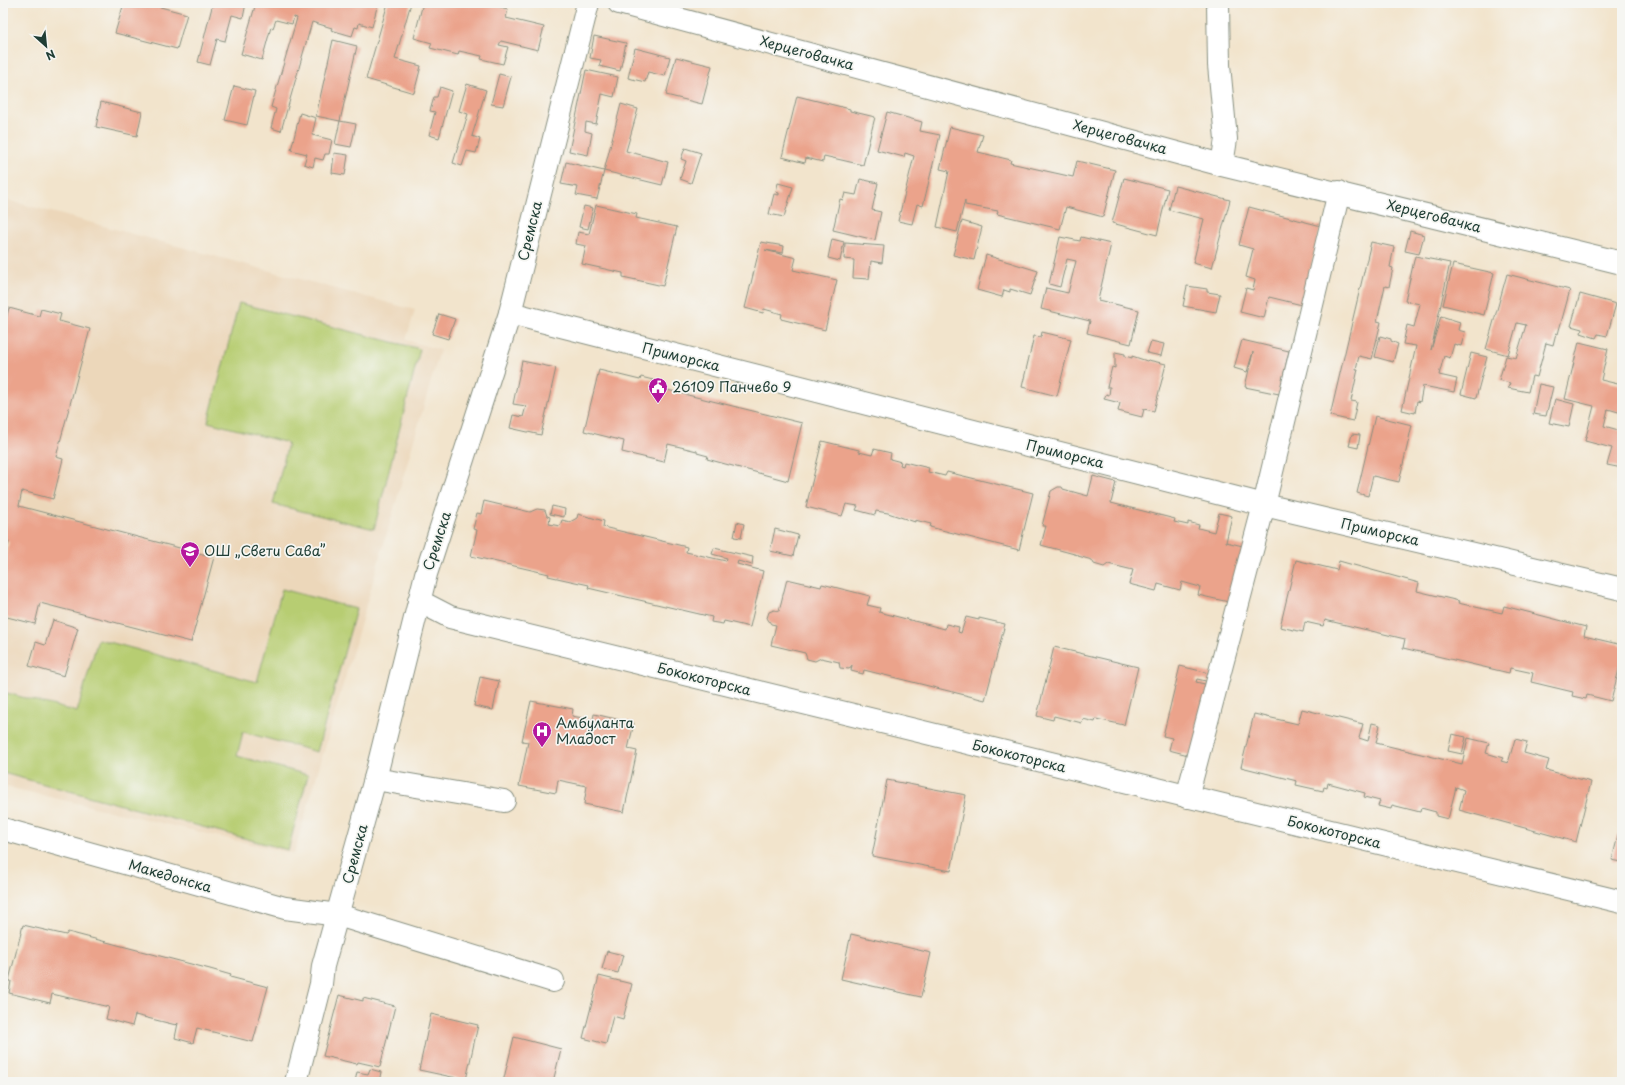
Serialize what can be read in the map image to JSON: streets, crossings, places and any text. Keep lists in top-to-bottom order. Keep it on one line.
{"streets":{"street":["Херцеговачка","Сремска","Приморска","Бококоторска","Македонска"]},"crossings":[["Сремска","Приморска"],["Сремска","Бококоторска"],["Сремска","Македонска"]],"places":{"public building":["26109 Панчево 9"],"school or university":["ОШ „Свети Сава”"],"hospital":["Амбуланта Младост"]},"north":"bottom right"}
